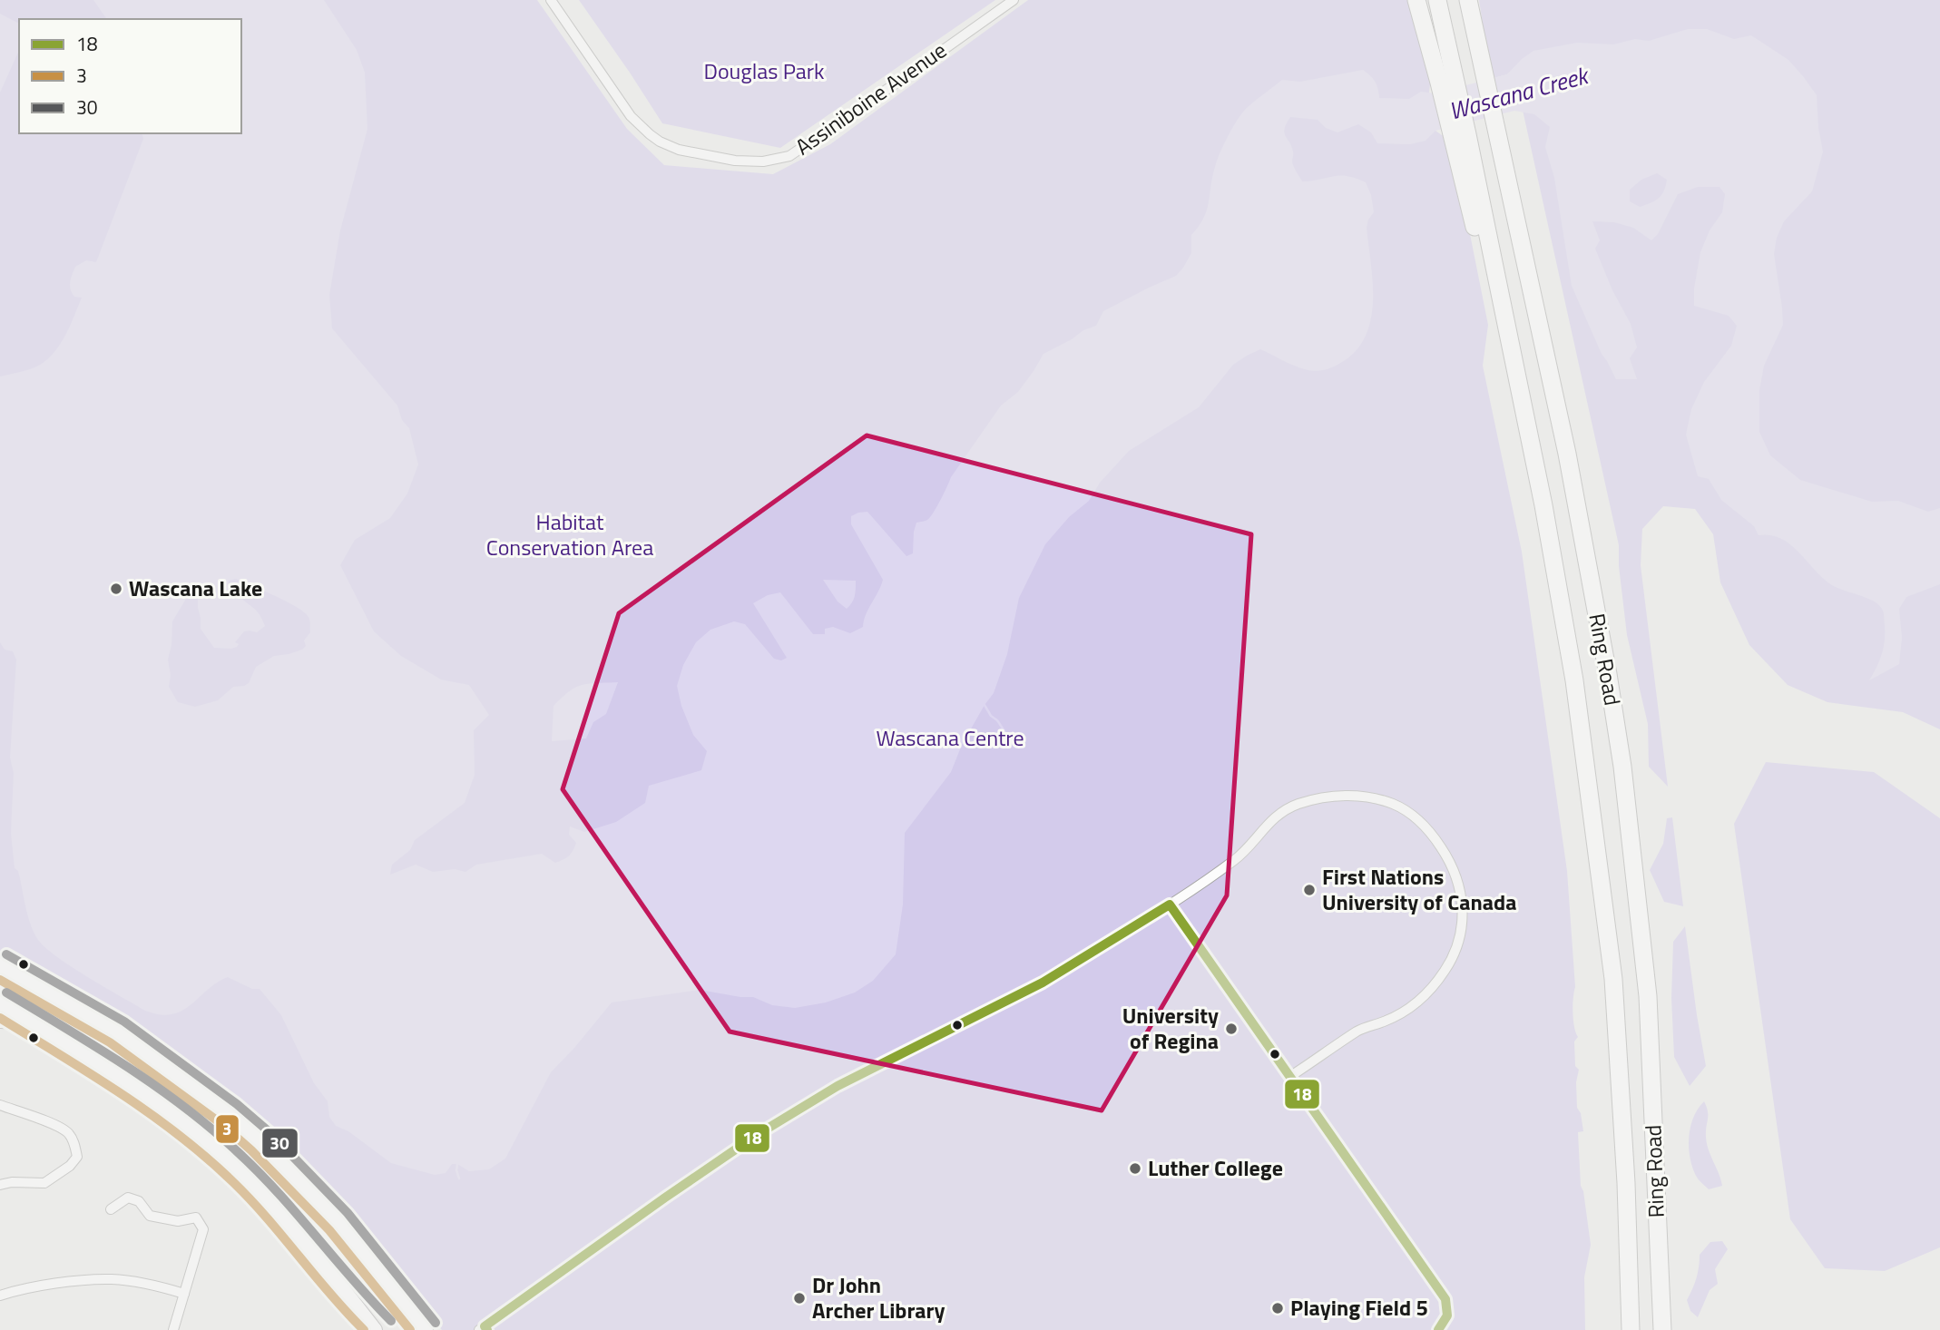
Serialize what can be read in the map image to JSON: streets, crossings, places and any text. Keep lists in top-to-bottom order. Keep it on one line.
{"streets":{"highway":["Ring Road"],"street":["Assiniboine Avenue"]},"water":["Wascana Creek"],"parks":["Douglas Park","Habitat Conservation Area","Wascana Centre"],"places":["Wascana Lake","First Nations University of Canada","University of Regina","Luther College","Dr John Archer Library","Playing Field 5"],"lines":["transit line 18","transit line 30","transit line 3"],"legend":["18","3","30"]}
